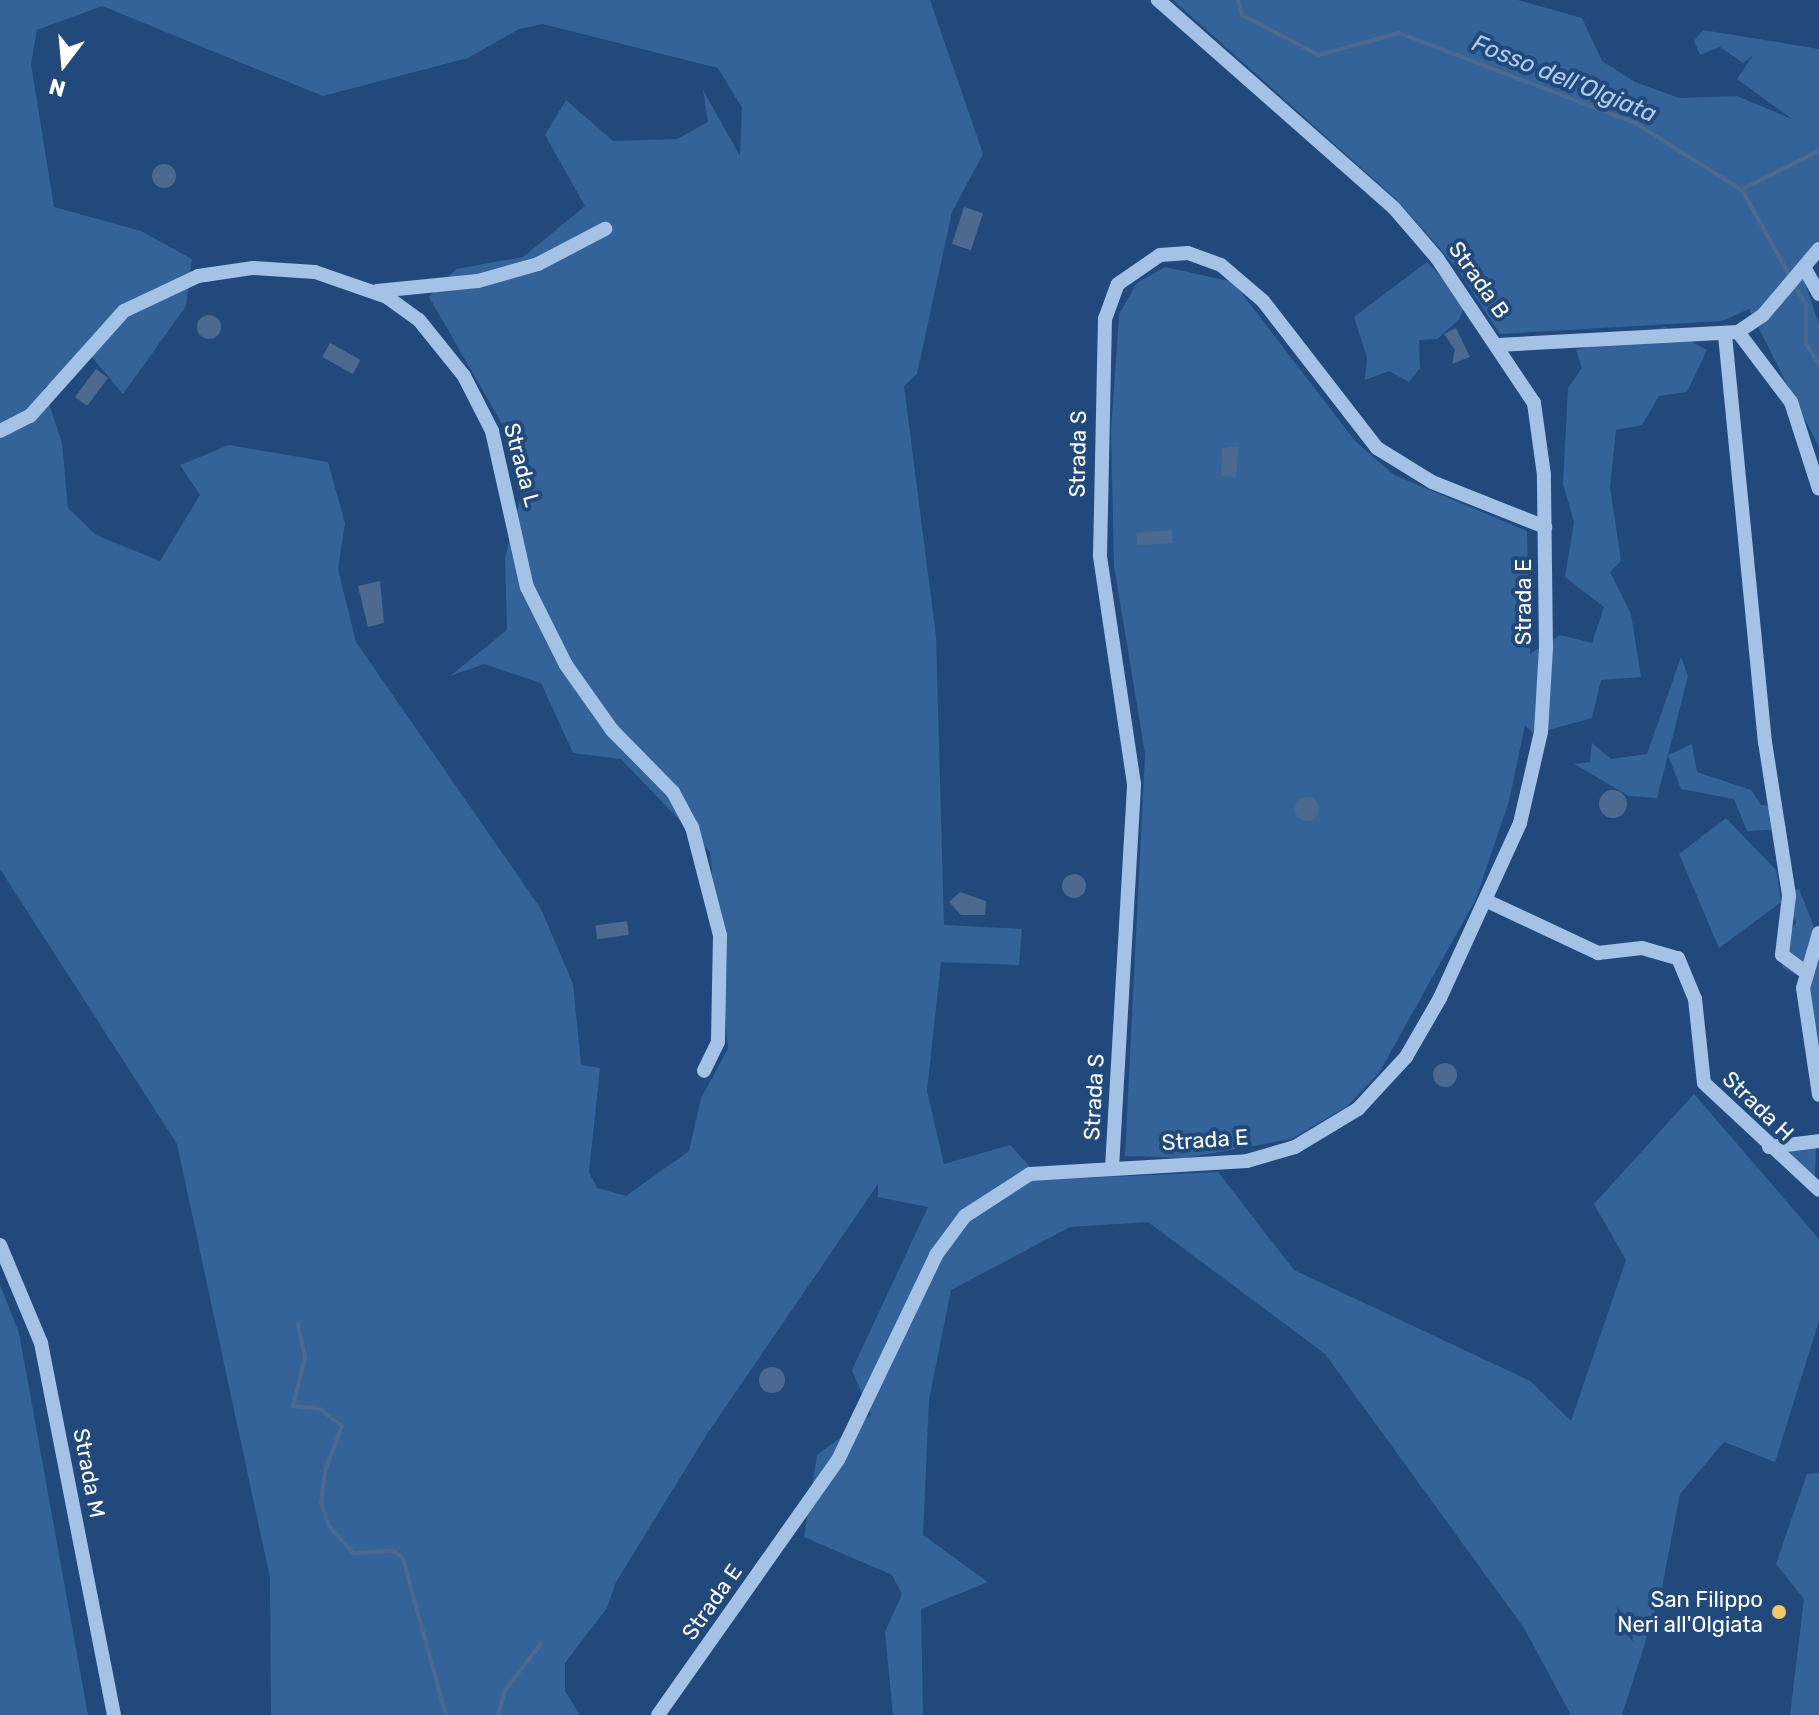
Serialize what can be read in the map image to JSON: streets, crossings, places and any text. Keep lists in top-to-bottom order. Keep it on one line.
{"streets":{"street":["Strada B","Strada S","Strada L","Strada E","Strada H","Strada M"]},"crossings":[["Strada B","Strada E"],["Strada S","Strada E"],["Strada E","Strada H"]],"water":["Fosso dell’Olgiata"],"places":["San Filippo Neri all'Olgiata"],"north":"bottom"}
